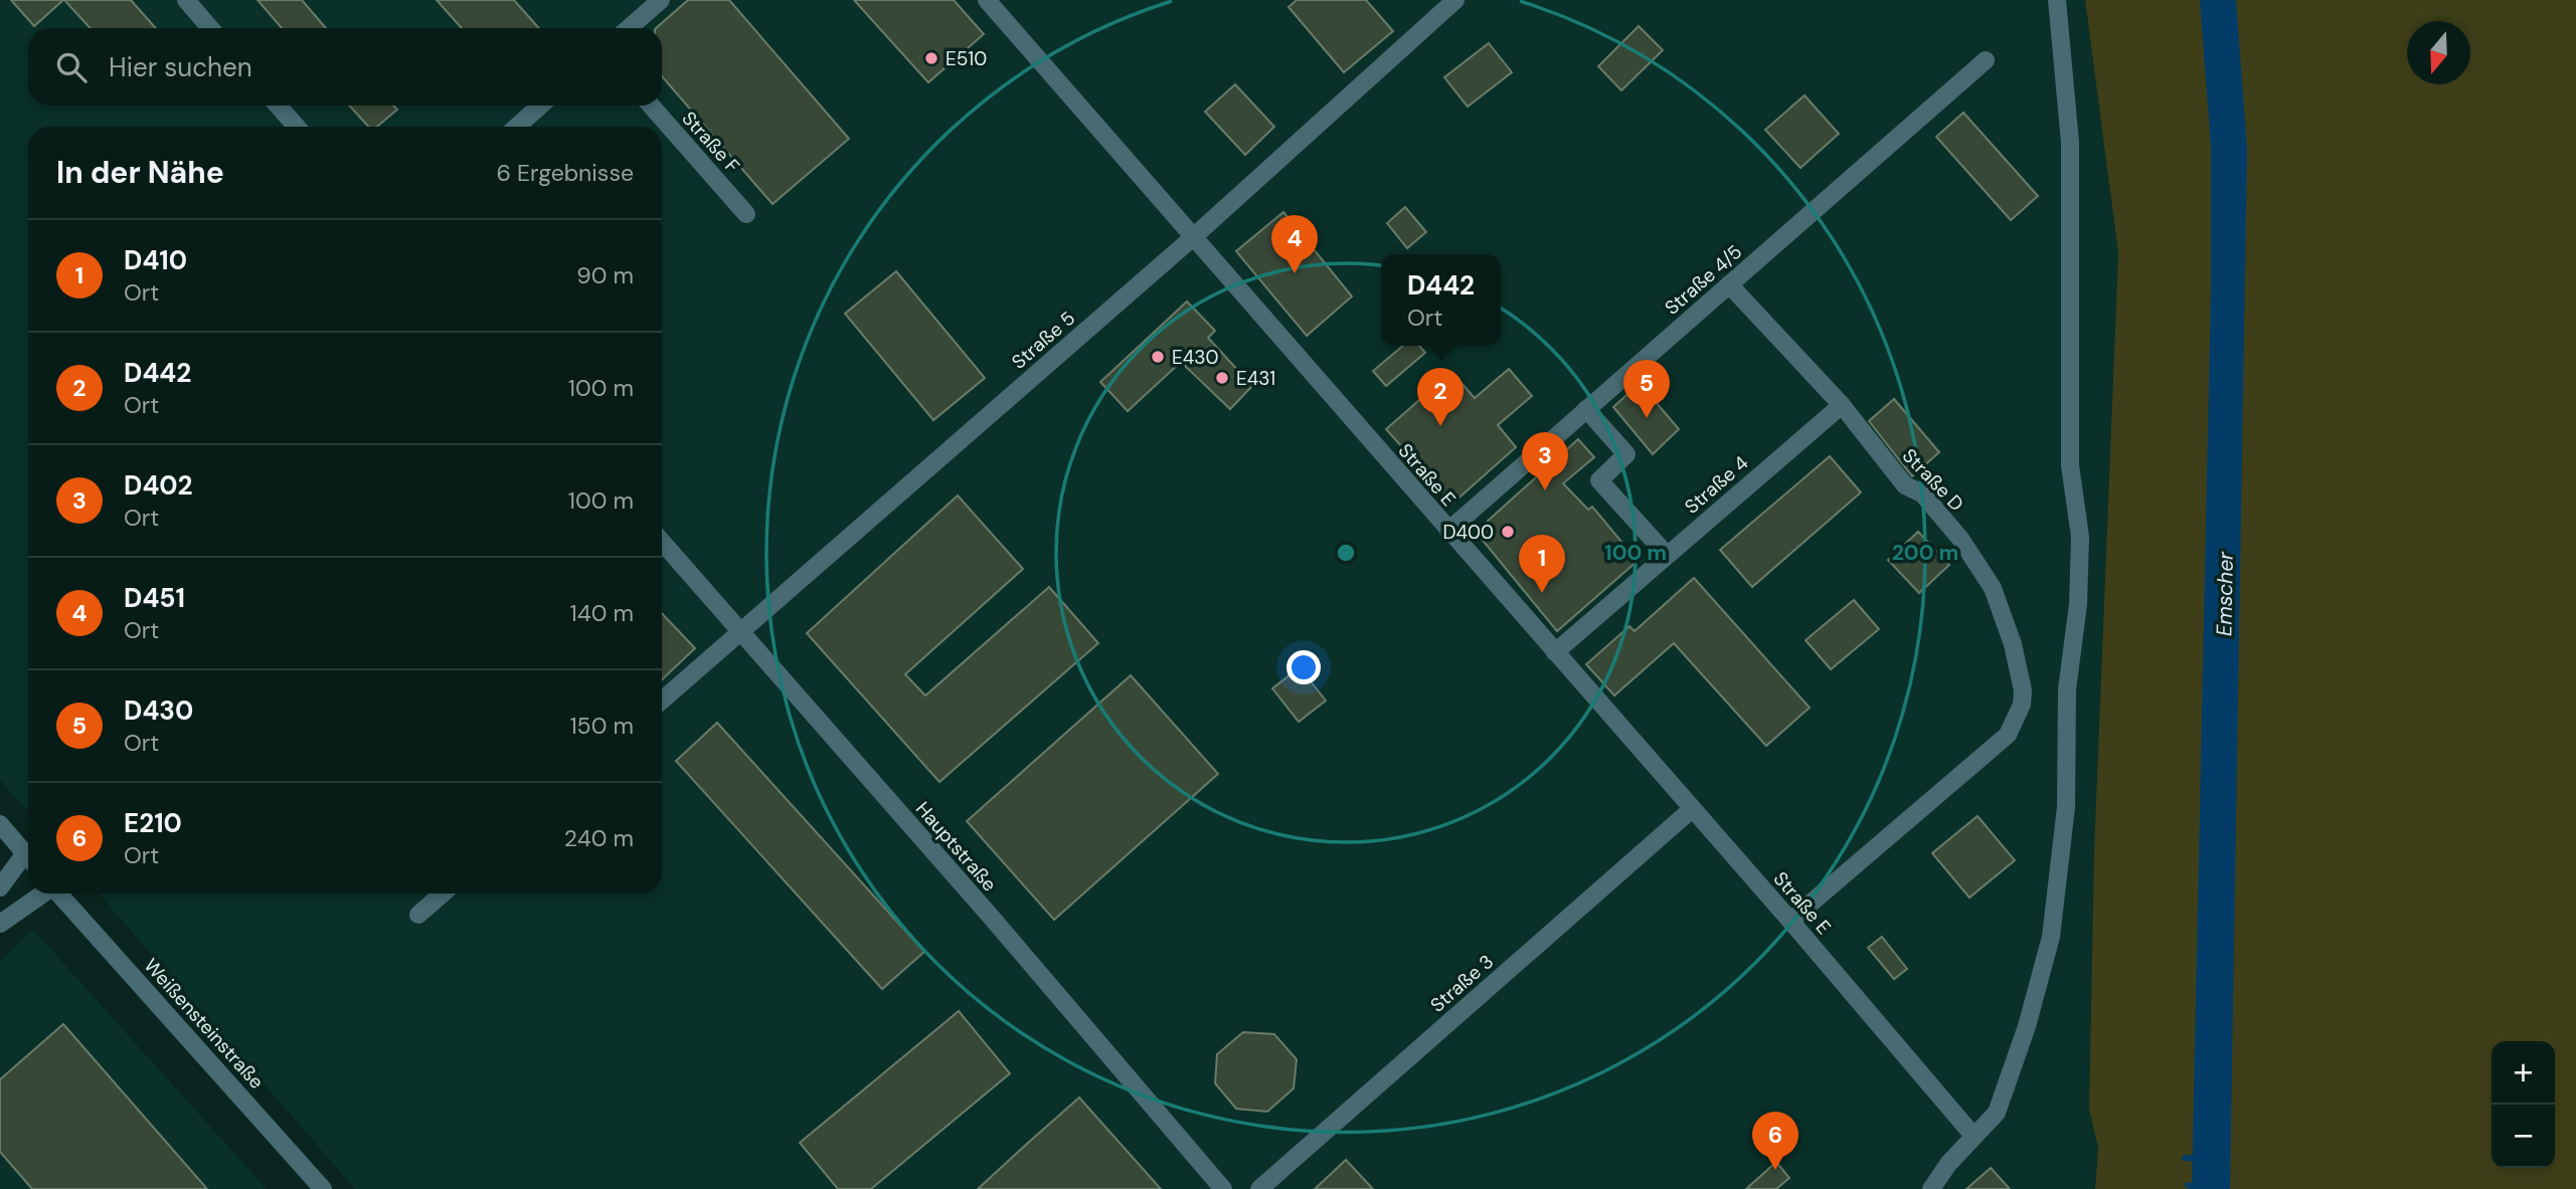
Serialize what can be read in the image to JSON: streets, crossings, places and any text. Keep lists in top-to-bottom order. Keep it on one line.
{"streets":{"street":["Straße F","Straße 4/5","Straße 5","Straße E","Straße D","Straße 4","Hauptstraße","Straße 3","Weißensteinstraße"]},"crossings":[["Straße 4/5","Straße E"],["Straße 4/5","Straße D"],["Straße 5","Straße E"],["Straße 5","Hauptstraße"],["Straße E","Straße D"],["Straße E","Straße 4"],["Straße E","Straße 3"],["Straße D","Straße 4"]],"water":["Emscher"],"places":["E510","E430","E431","D400"],"north":"bottom","page":{"search":"Hier suchen","heading":["In der Nähe","6 Ergebnisse"],"pins":["4","5","2","3","1","6"],"list":[{"mark":"1","name":"D410","note":"Ort","value":"90 m"},{"mark":"2","name":"D442","note":"Ort","value":"100 m"},{"mark":"3","name":"D402","note":"Ort","value":"100 m"},{"mark":"4","name":"D451","note":"Ort","value":"140 m"},{"mark":"5","name":"D430","note":"Ort","value":"150 m"},{"mark":"6","name":"E210","note":"Ort","value":"240 m"}],"popup":["D442","Ort"],"map_buttons":["+","−"]},"rings":["100 m","200 m"]}
